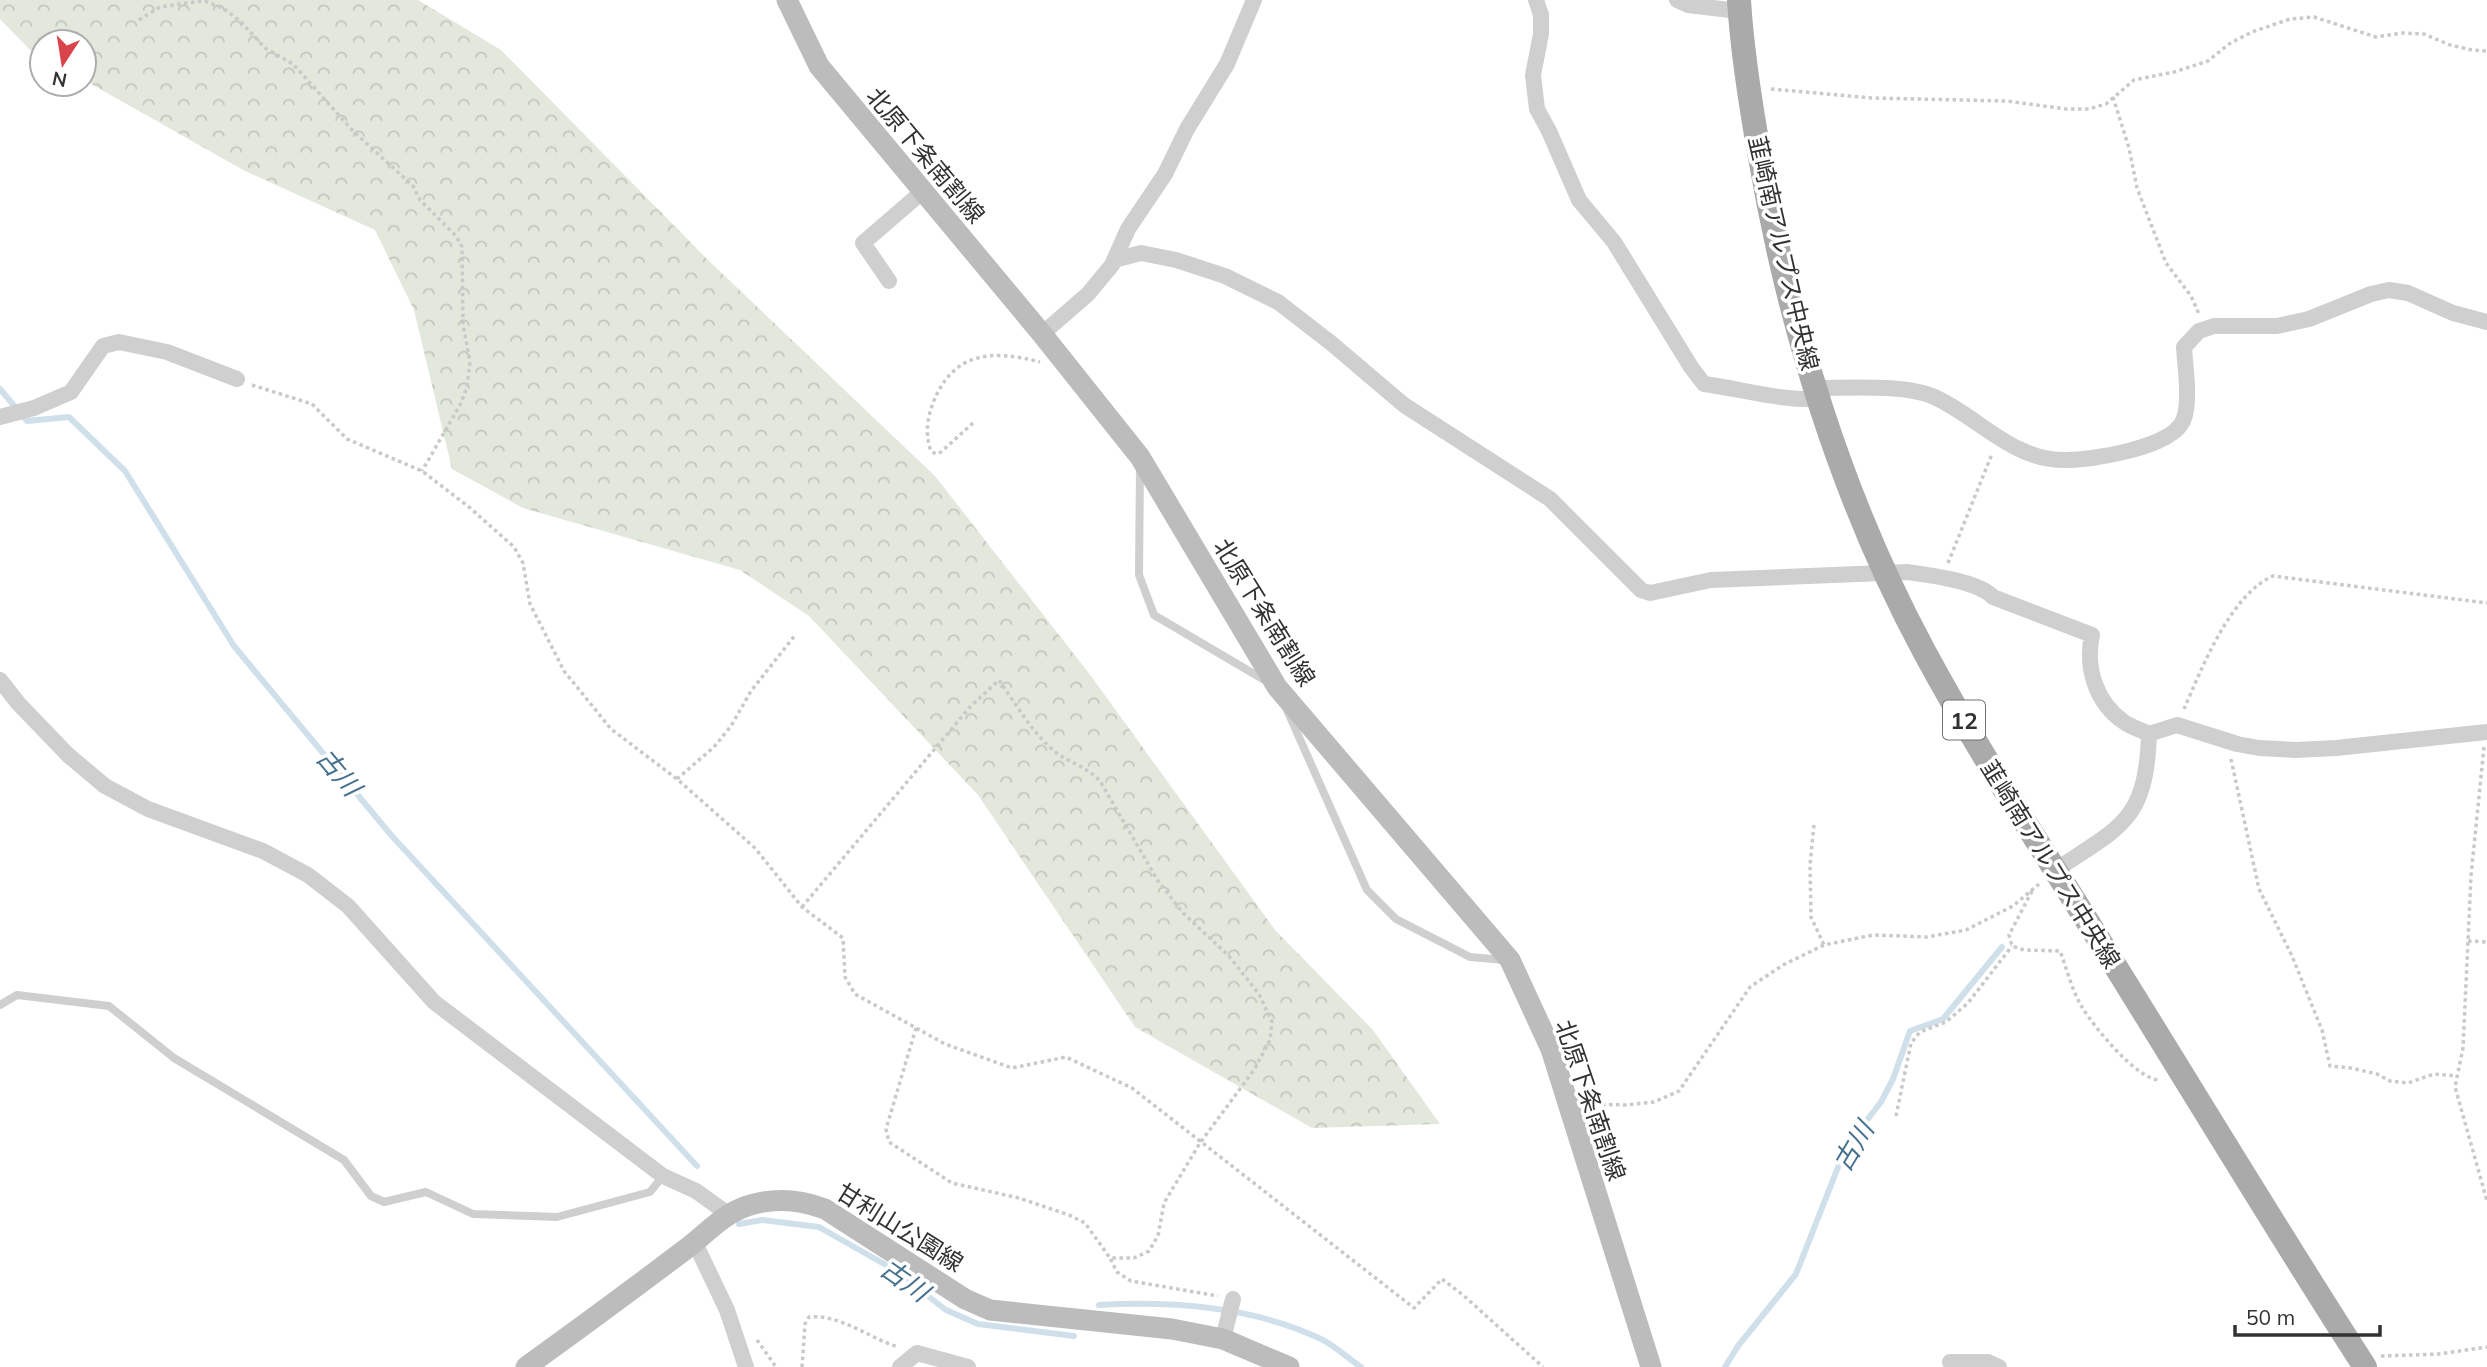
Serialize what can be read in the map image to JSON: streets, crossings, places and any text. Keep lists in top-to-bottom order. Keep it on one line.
{"streets":{"main road":["北原下条南割線","韮崎南アルプス中央線","12","甘利山公園線"]},"water":["古川"],"scale_bar":"50 m","north":"bottom"}
